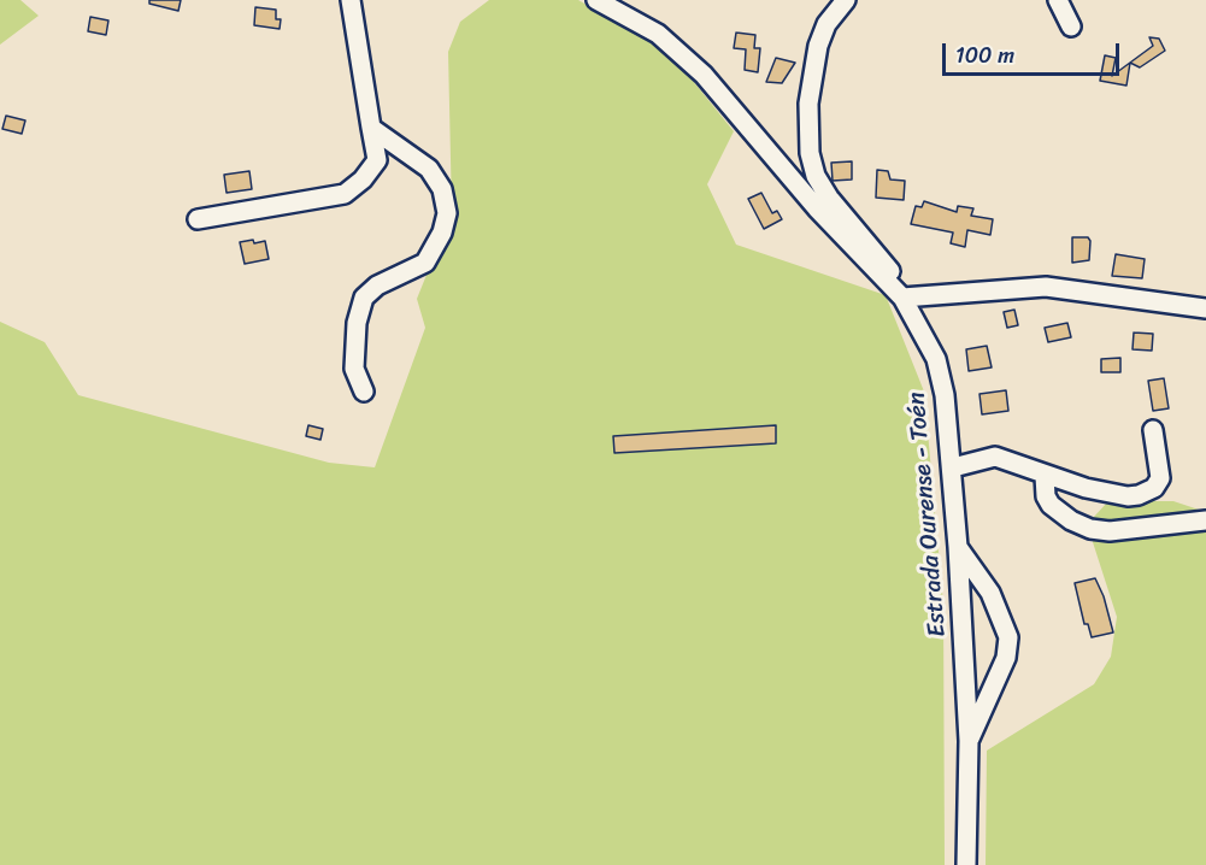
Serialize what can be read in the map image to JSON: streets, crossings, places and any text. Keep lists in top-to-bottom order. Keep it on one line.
{"streets":{"street":["Estrada Ourense - Toén"]},"scale_bar":"100 m"}
